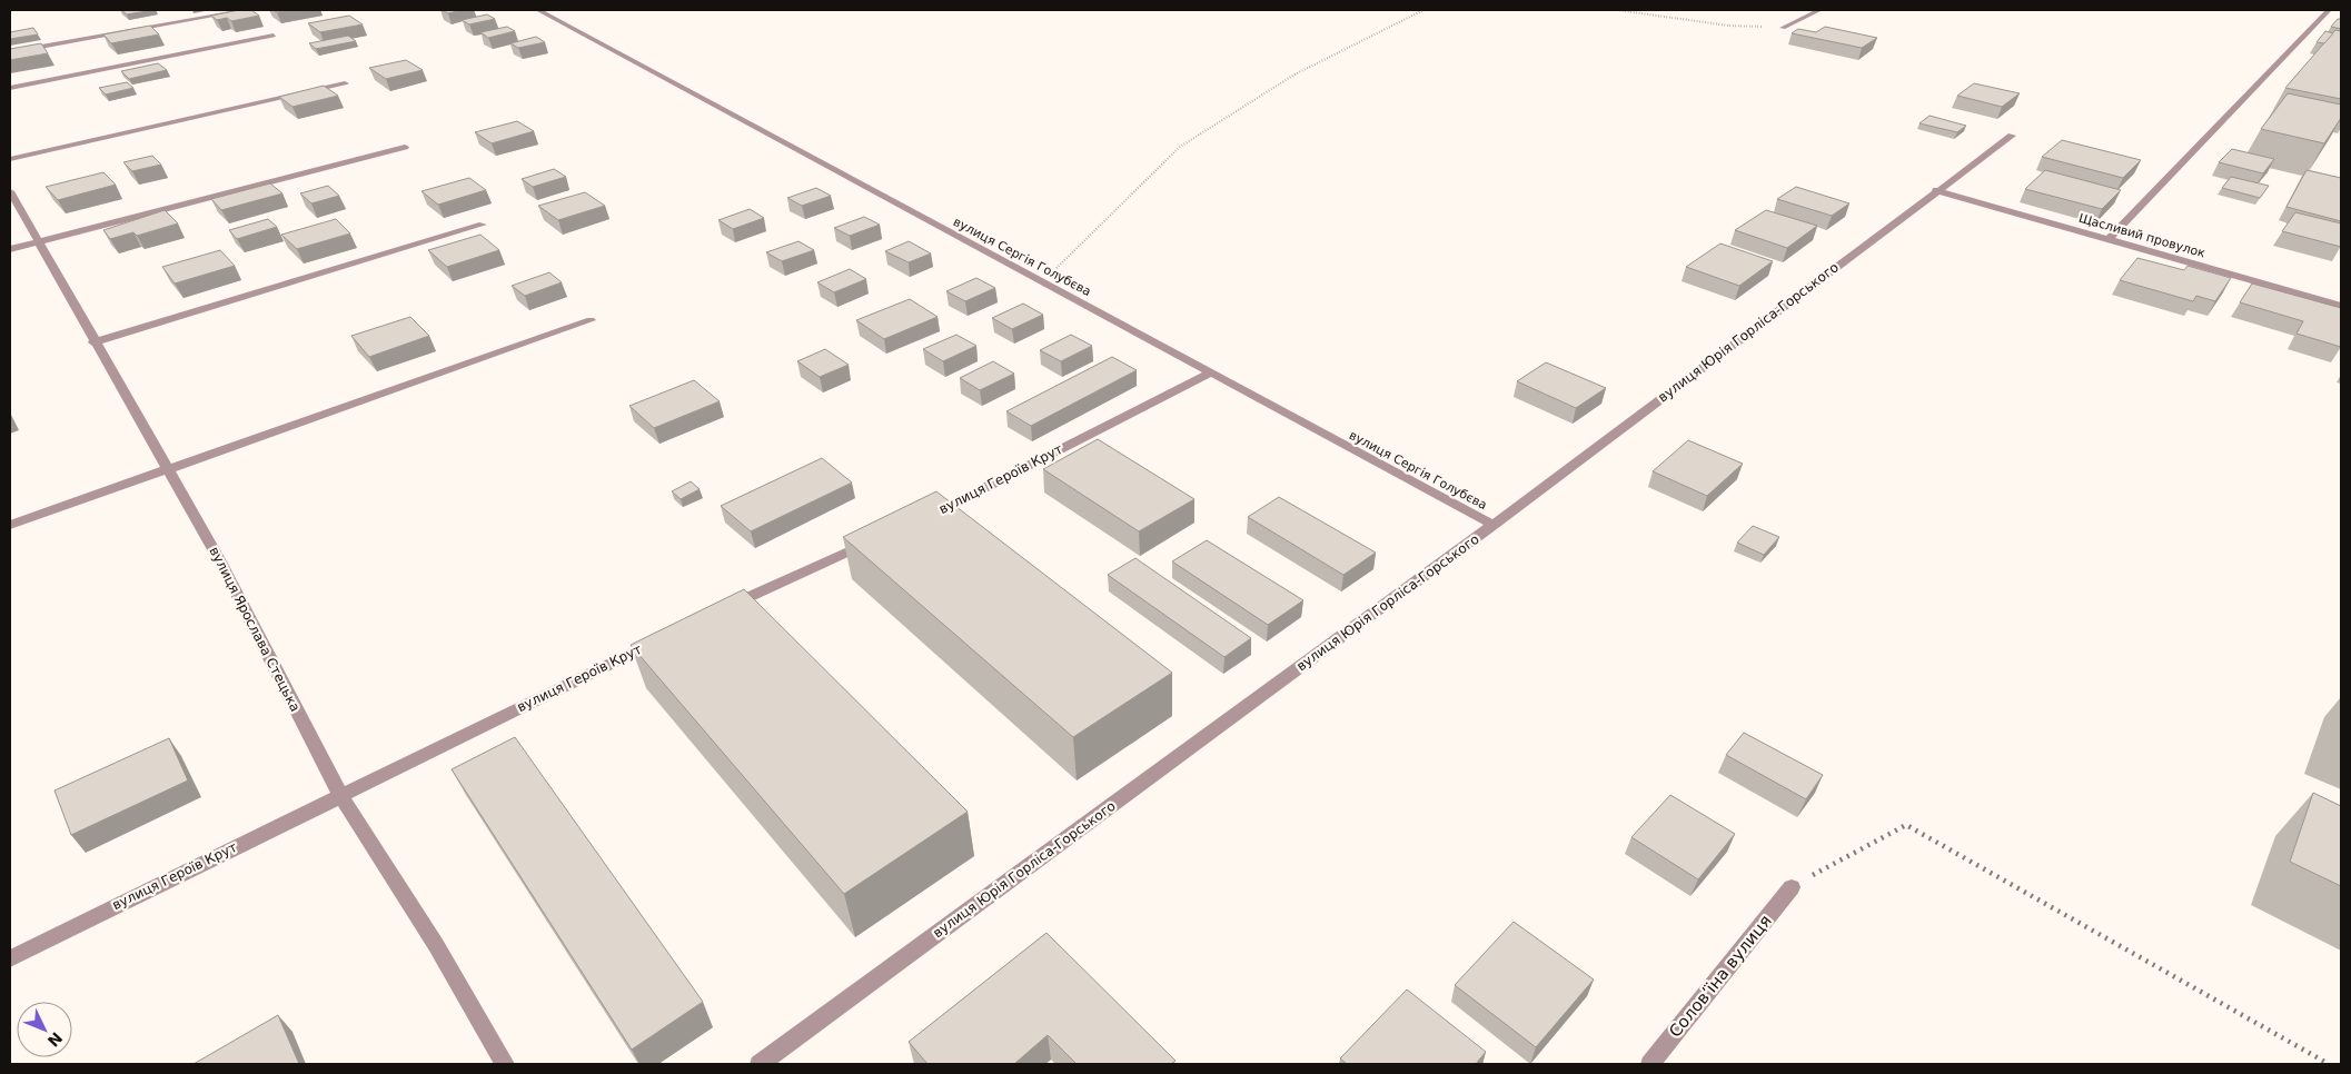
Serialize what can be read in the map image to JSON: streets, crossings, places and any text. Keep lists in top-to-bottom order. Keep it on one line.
{"streets":{"street":["Щасливий провулок","вулиця Сергія Голубєва","вулиця Юрія Горліса-Горського","вулиця Героїв Крут","вулиця Ярослава Стецька","Соловʼїна вулиця"]},"crossings":[["Щасливий провулок","вулиця Юрія Горліса-Горського"],["вулиця Сергія Голубєва","вулиця Юрія Горліса-Горського"],["вулиця Сергія Голубєва","вулиця Героїв Крут"],["вулиця Героїв Крут","вулиця Ярослава Стецька"]],"north":"bottom right"}
